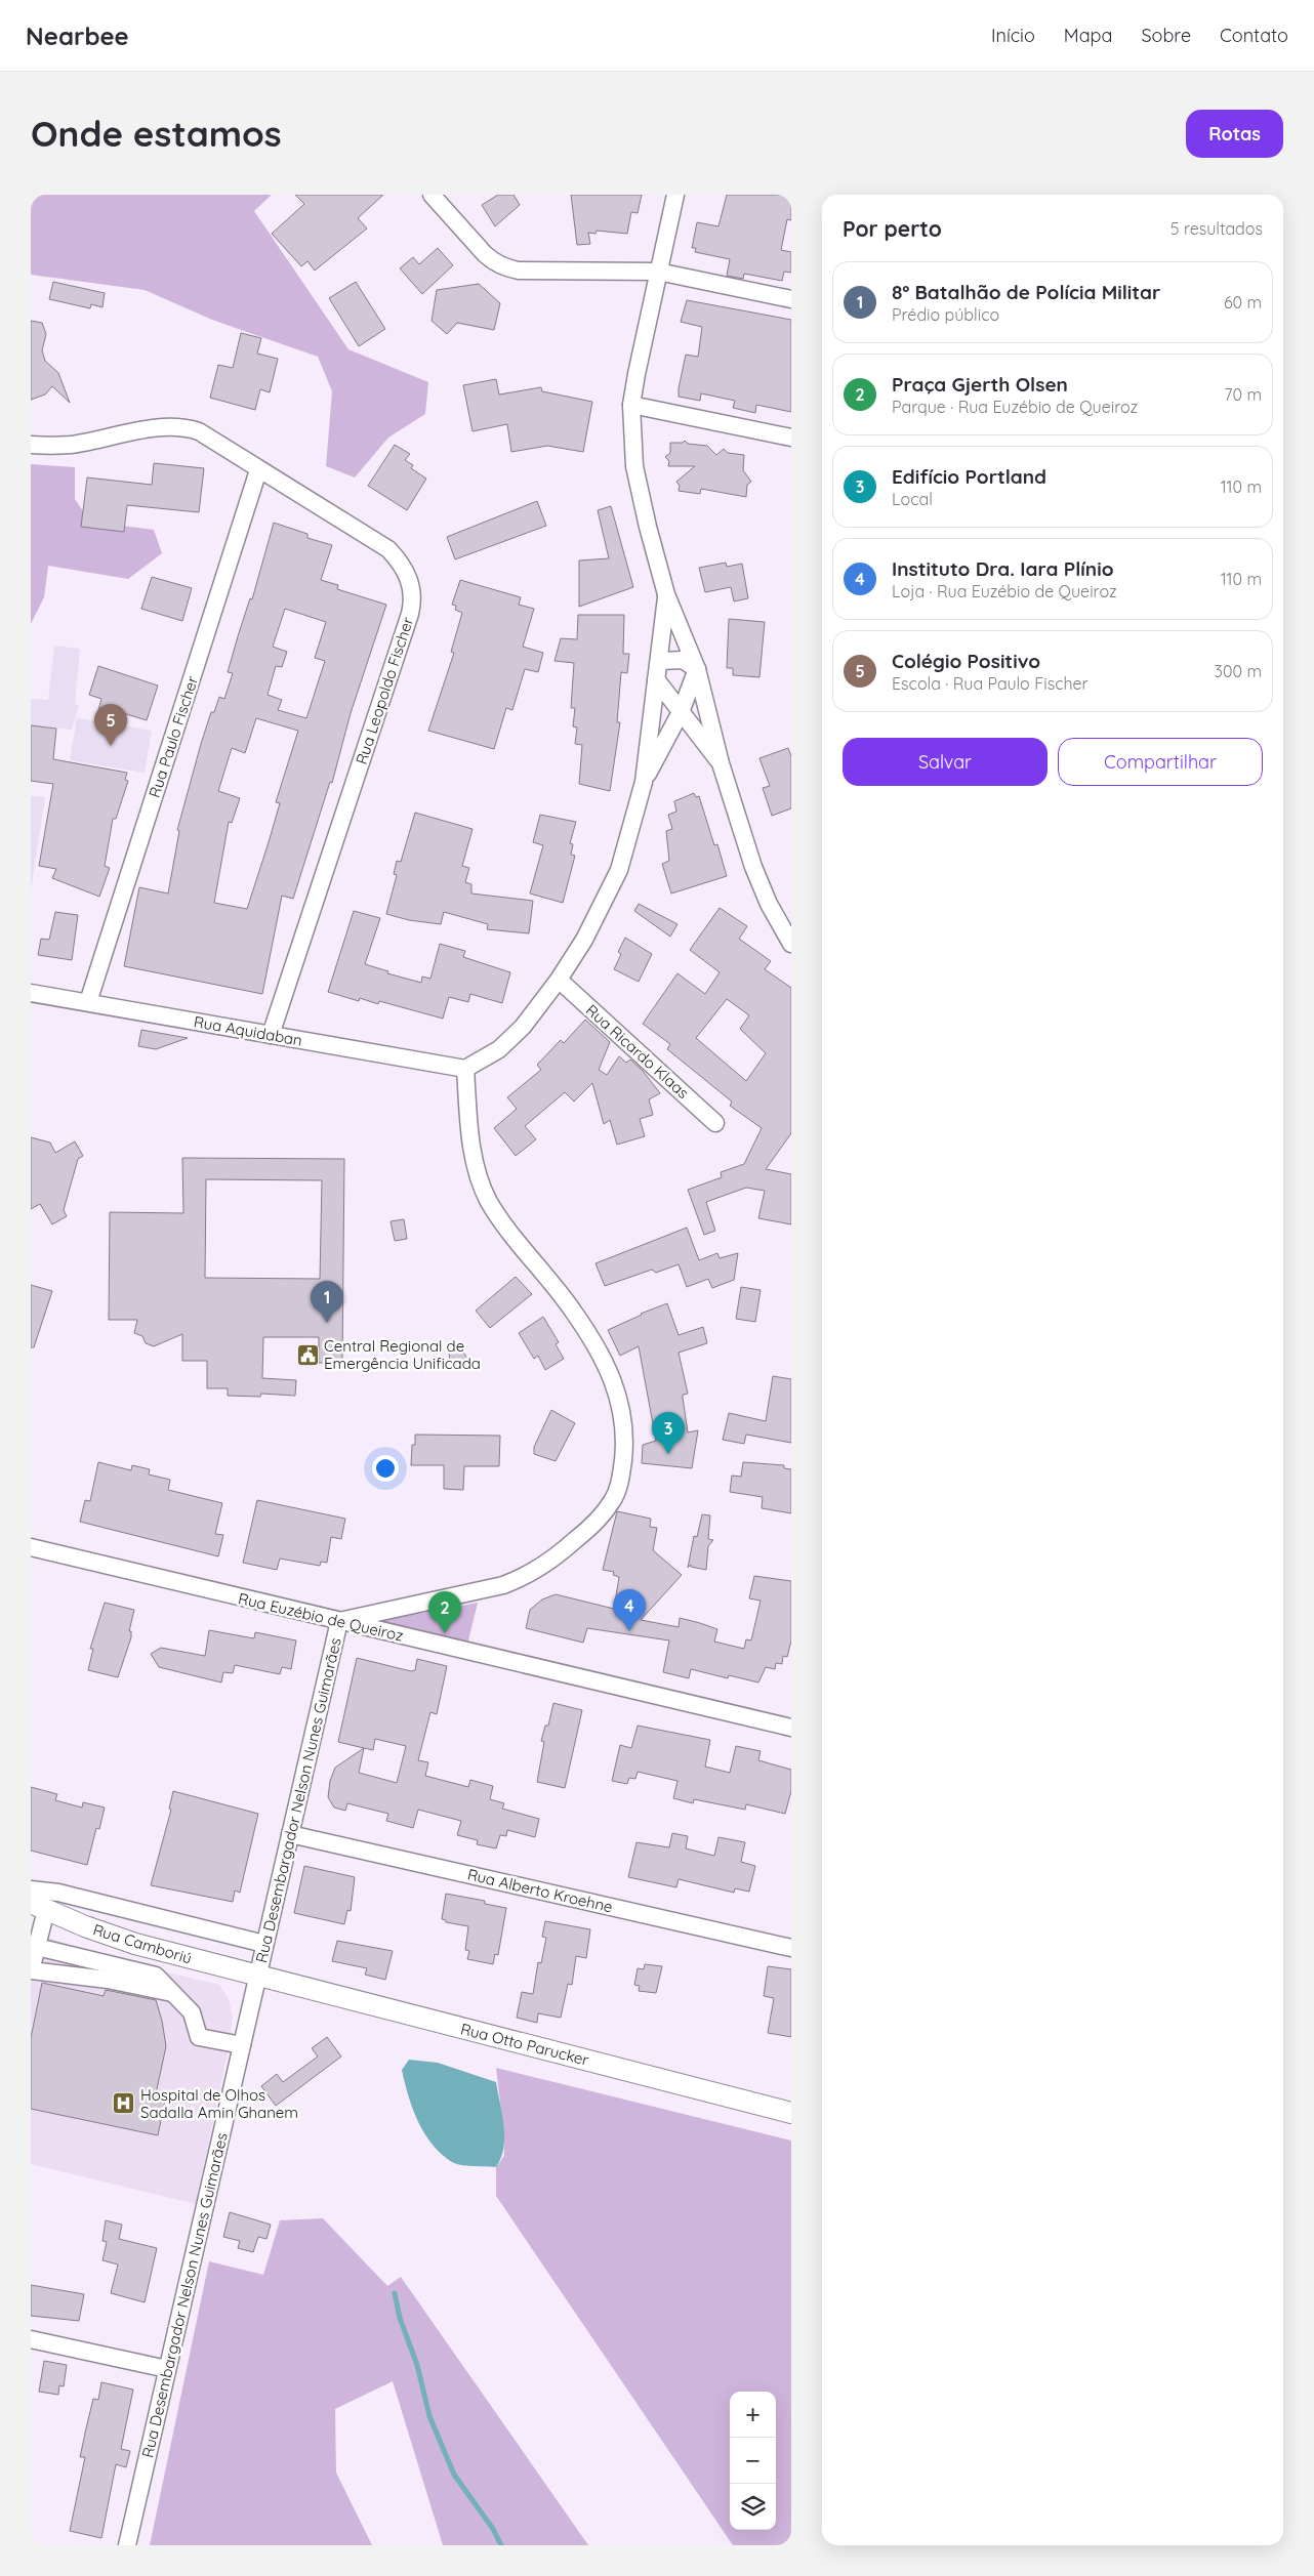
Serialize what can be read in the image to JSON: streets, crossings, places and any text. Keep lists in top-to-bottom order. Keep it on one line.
{"streets":{"main road":["Rua Camboriú","Rua Otto Parucker"],"street":["Rua Leopoldo Fischer","Rua Paulo Fischer","Rua Aquidaban","Rua Ricardo Klaas","Rua Euzébio de Queiroz","Rua Desembargador Nelson Nunes Guimarães","Rua Alberto Kroehne"]},"crossings":[["Rua Leopoldo Fischer","Rua Paulo Fischer"],["Rua Leopoldo Fischer","Rua Aquidaban"],["Rua Paulo Fischer","Rua Aquidaban"],["Rua Aquidaban","Rua Desembargador Nelson Nunes Guimarães"],["Rua Euzébio de Queiroz","Rua Desembargador Nelson Nunes Guimarães"],["Rua Desembargador Nelson Nunes Guimarães","Rua Alberto Kroehne"],["Rua Desembargador Nelson Nunes Guimarães","Rua Camboriú"],["Rua Desembargador Nelson Nunes Guimarães","Rua Otto Parucker"],["Rua Camboriú","Rua Otto Parucker"]],"places":{"public building":["Central Regional de Emergência Unificada"],"hospital":["Hospital de Olhos Sadalla Amin Ghanem"]},"page":{"header":"Nearbee","nav":["Início","Mapa","Sobre","Contato"],"buttons":["Rotas",["Salvar","Compartilhar"]],"title":"Onde estamos","heading":["Por perto","5 resultados"],"list":[{"mark":"1","name":"8º Batalhão de Polícia Militar","note":"Prédio público","value":"60 m"},{"mark":"2","name":"Praça Gjerth Olsen","note":"Parque · Rua Euzébio de Queiroz","value":"70 m"},{"mark":"3","name":"Edifício Portland","note":"Local","value":"110 m"},{"mark":"4","name":"Instituto Dra. Iara Plínio","note":"Loja · Rua Euzébio de Queiroz","value":"110 m"},{"mark":"5","name":"Colégio Positivo","note":"Escola · Rua Paulo Fischer","value":"300 m"}],"pins":["5","1","3","4","2"],"map_buttons":["+","−"]}}
